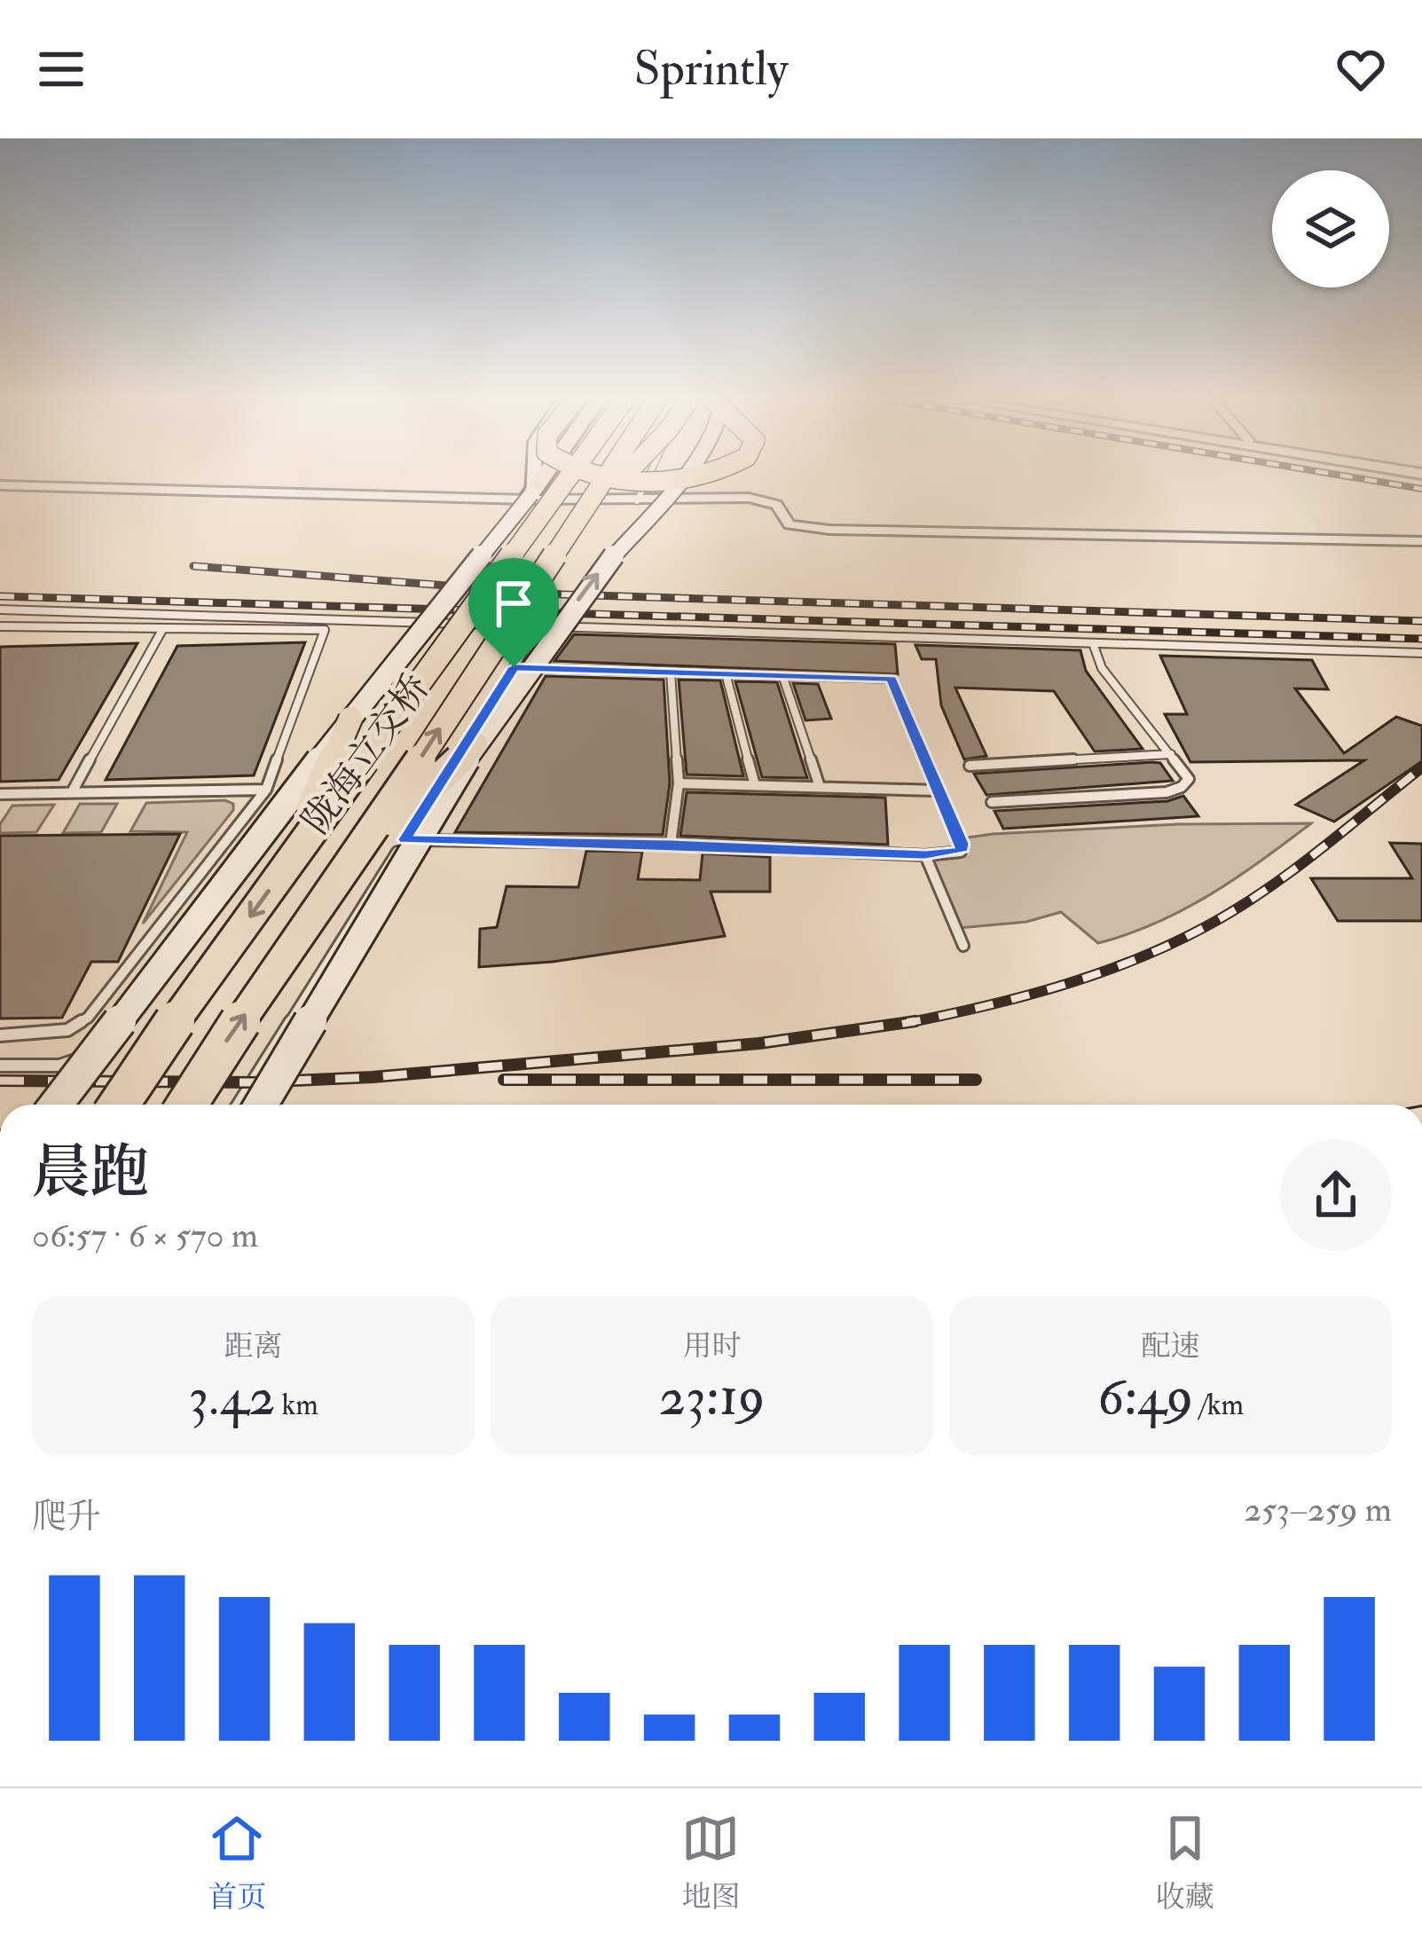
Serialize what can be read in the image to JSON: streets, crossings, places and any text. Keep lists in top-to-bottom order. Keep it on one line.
{"streets":{"main road":["陇海立交桥"]},"page":{"header":"Sprintly","heading":["晨跑","06:57 · 6 × 570 m"],"stats":[["距离","3.42 km"],["用时","23:19"],["配速","6:49 /km"]],"chart":["爬升","253–259 m"],"tabs":["首页","地图","收藏"]}}
